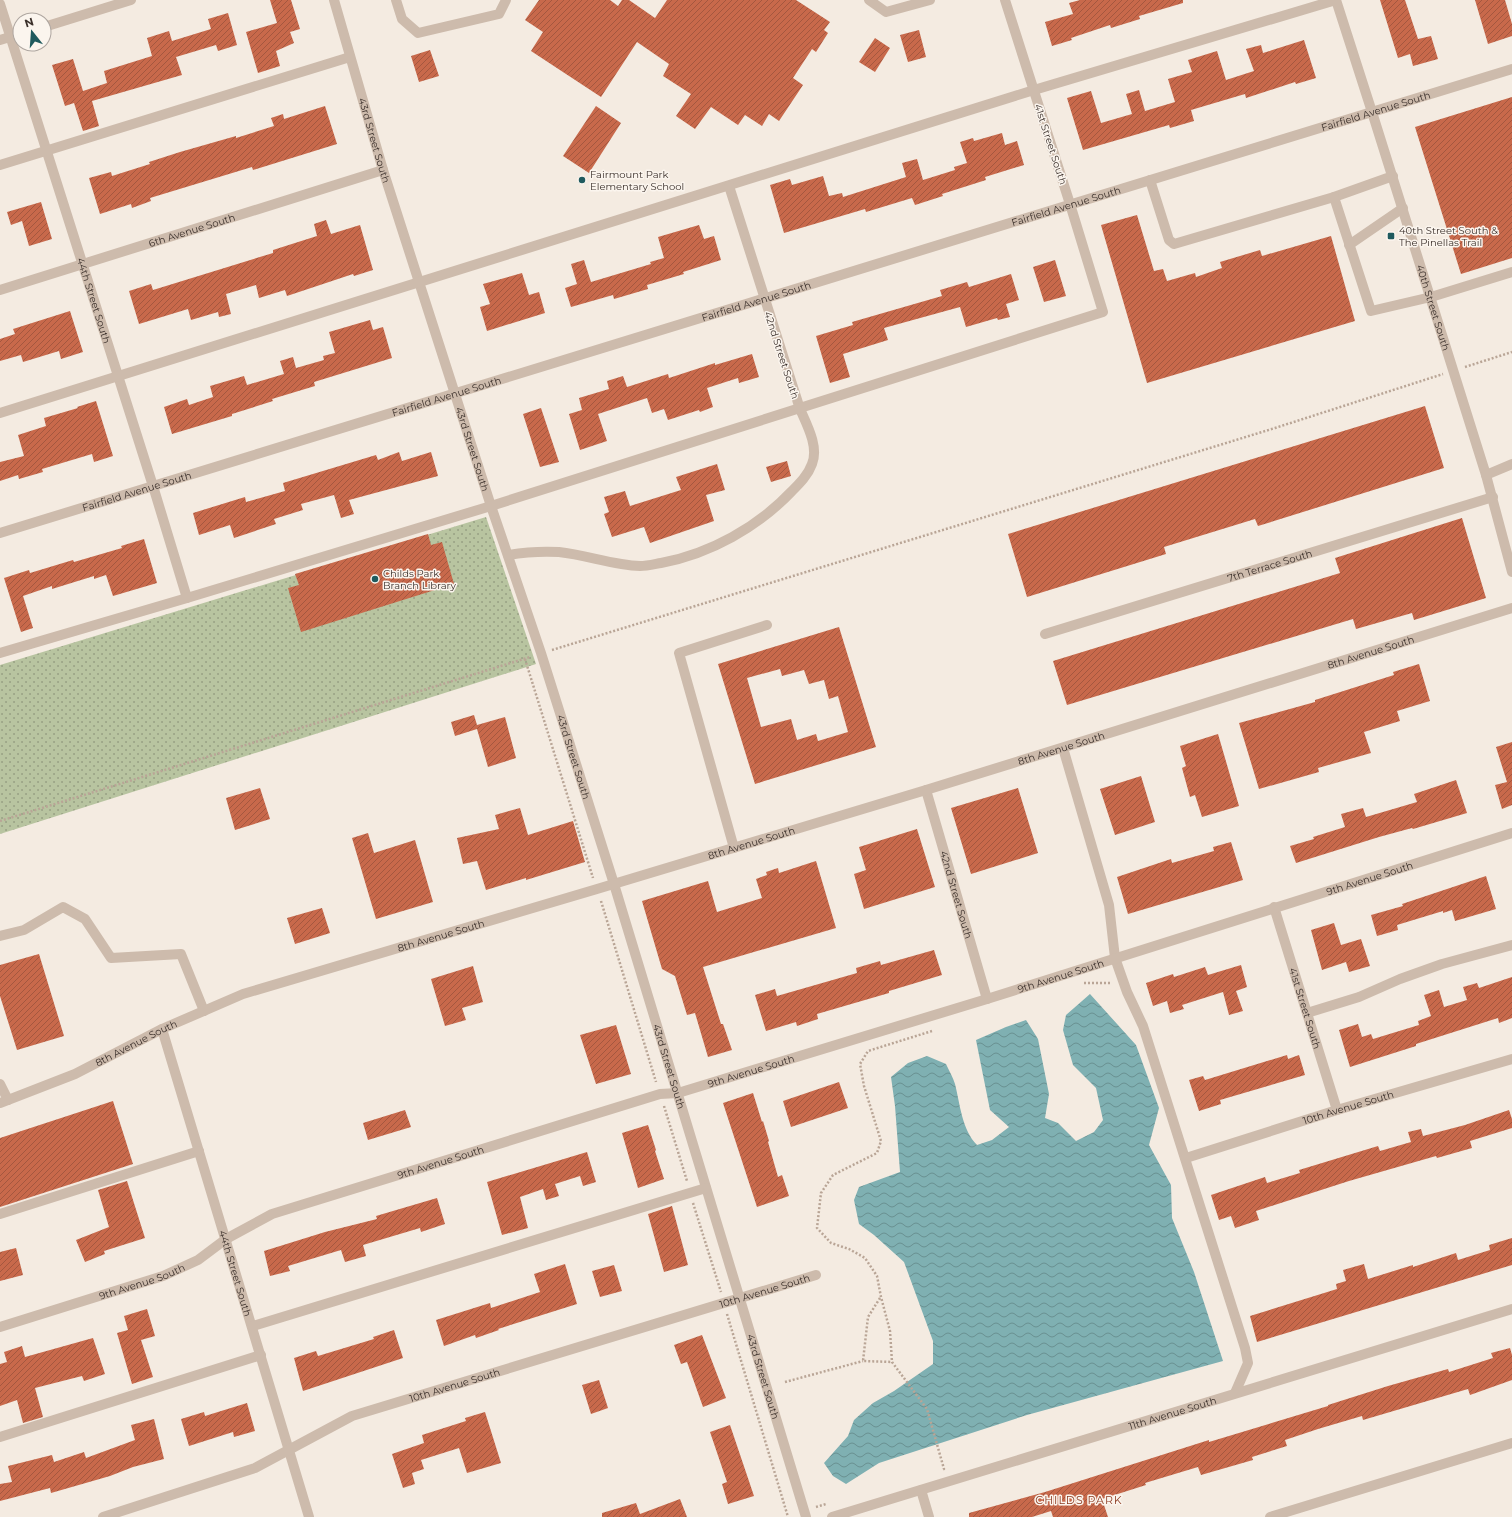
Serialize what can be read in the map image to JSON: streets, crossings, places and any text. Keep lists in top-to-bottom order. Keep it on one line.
{"streets":{"street":["Fairfield Avenue South","43rd Street South","41st Street South","6th Avenue South","44th Street South","40th Street South","42nd Street South","7th Terrace South","8th Avenue South","9th Avenue South","10th Avenue South","11th Avenue South"]},"crossings":[["Fairfield Avenue South","43rd Street South"],["Fairfield Avenue South","41st Street South"],["Fairfield Avenue South","44th Street South"],["Fairfield Avenue South","40th Street South"],["Fairfield Avenue South","42nd Street South"],["43rd Street South","6th Avenue South"],["43rd Street South","42nd Street South"],["43rd Street South","8th Avenue South"],["43rd Street South","9th Avenue South"],["43rd Street South","10th Avenue South"],["41st Street South","42nd Street South"],["41st Street South","9th Avenue South"],["41st Street South","10th Avenue South"],["6th Avenue South","44th Street South"],["44th Street South","8th Avenue South"],["44th Street South","9th Avenue South"],["44th Street South","10th Avenue South"],["40th Street South","7th Terrace South"],["42nd Street South","8th Avenue South"],["42nd Street South","9th Avenue South"]],"districts":["CHILDS PARK"],"places":{"other":["Fairmount Park Elementary School","Childs Park Branch Library"],"transit":["40th Street South & The Pinellas Trail"]},"north":"top"}
